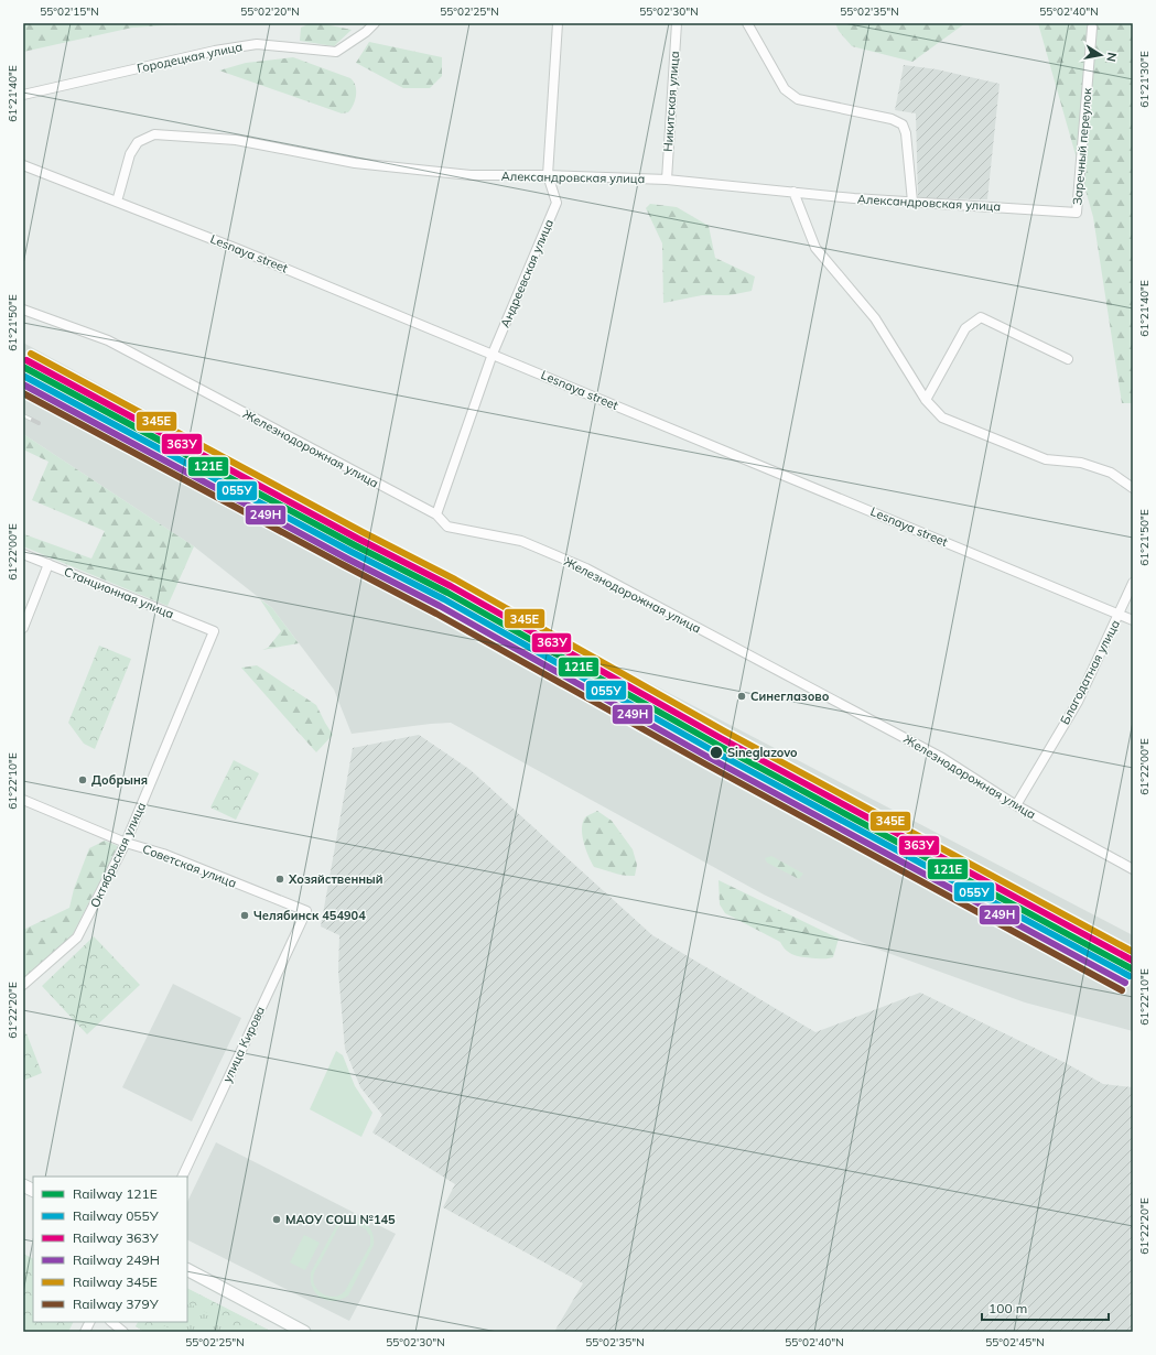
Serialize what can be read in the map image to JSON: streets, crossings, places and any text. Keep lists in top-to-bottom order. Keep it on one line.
{"streets":{"street":["Городецкая улица","Никитская улица","Заречный переулок","Александровская улица","Lesnaya street","Андреевская улица","Железнодорожная улица","Станционная улица","Благодатная улица","Октябрьская улица","Советская улица","улица Кирова"]},"crossings":[["Никитская улица","Александровская улица"],["Заречный переулок","Александровская улица"],["Александровская улица","Lesnaya street"],["Александровская улица","Андреевская улица"],["Lesnaya street","Андреевская улица"],["Lesnaya street","Благодатная улица"],["Андреевская улица","Железнодорожная улица"],["Железнодорожная улица","Благодатная улица"],["Станционная улица","Октябрьская улица"],["Октябрьская улица","Советская улица"],["Советская улица","улица Кирова"]],"places":["Синеглазово","Sineglazovo","Добрыня","Хозяйственный","Челябинск 454904","МАОУ СОШ №145"],"lines":["rail line 345Е","rail line 363У","rail line 121Е","rail line 055У","rail line 249Н","rail line 379У"],"legend":["Railway 121Е","Railway 055У","Railway 363У","Railway 249Н","Railway 345Е","Railway 379У"],"scale_bar":"100 m","north":"right","coordinates":["55°02'15\"N","55°02'20\"N","55°02'25\"N","55°02'30\"N","55°02'35\"N","55°02'40\"N","61°21'30\"E","61°21'40\"E","61°21'50\"E","61°22'00\"E","61°22'10\"E","61°22'20\"E","55°02'45\"N"]}
